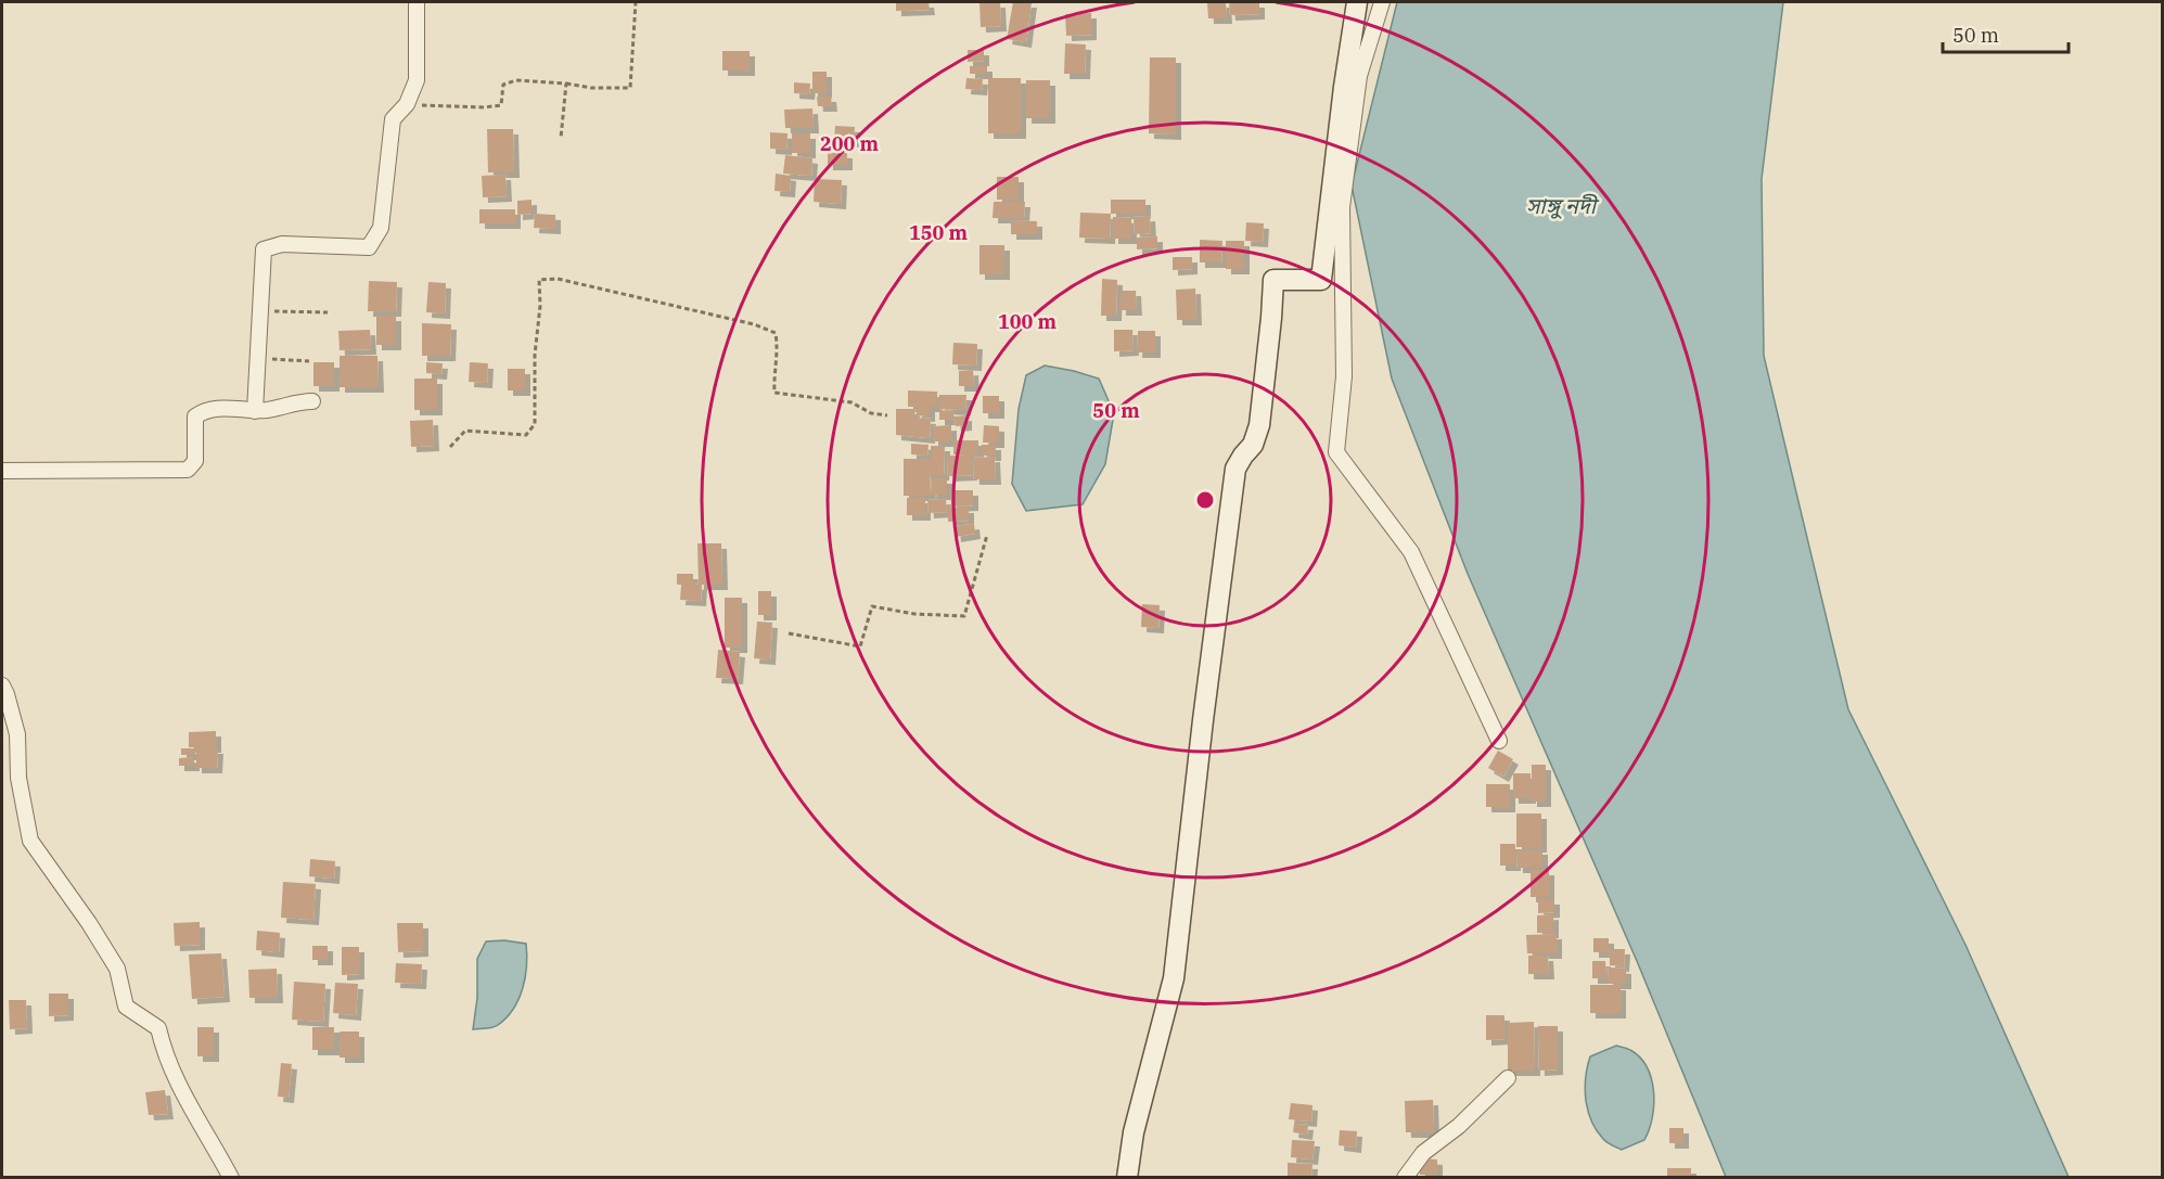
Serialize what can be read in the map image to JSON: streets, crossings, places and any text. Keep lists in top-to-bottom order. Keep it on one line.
{"water":["সাঙ্গু নদী"],"scale_bar":"50 m","rings":["200 m","150 m","100 m","50 m"]}
